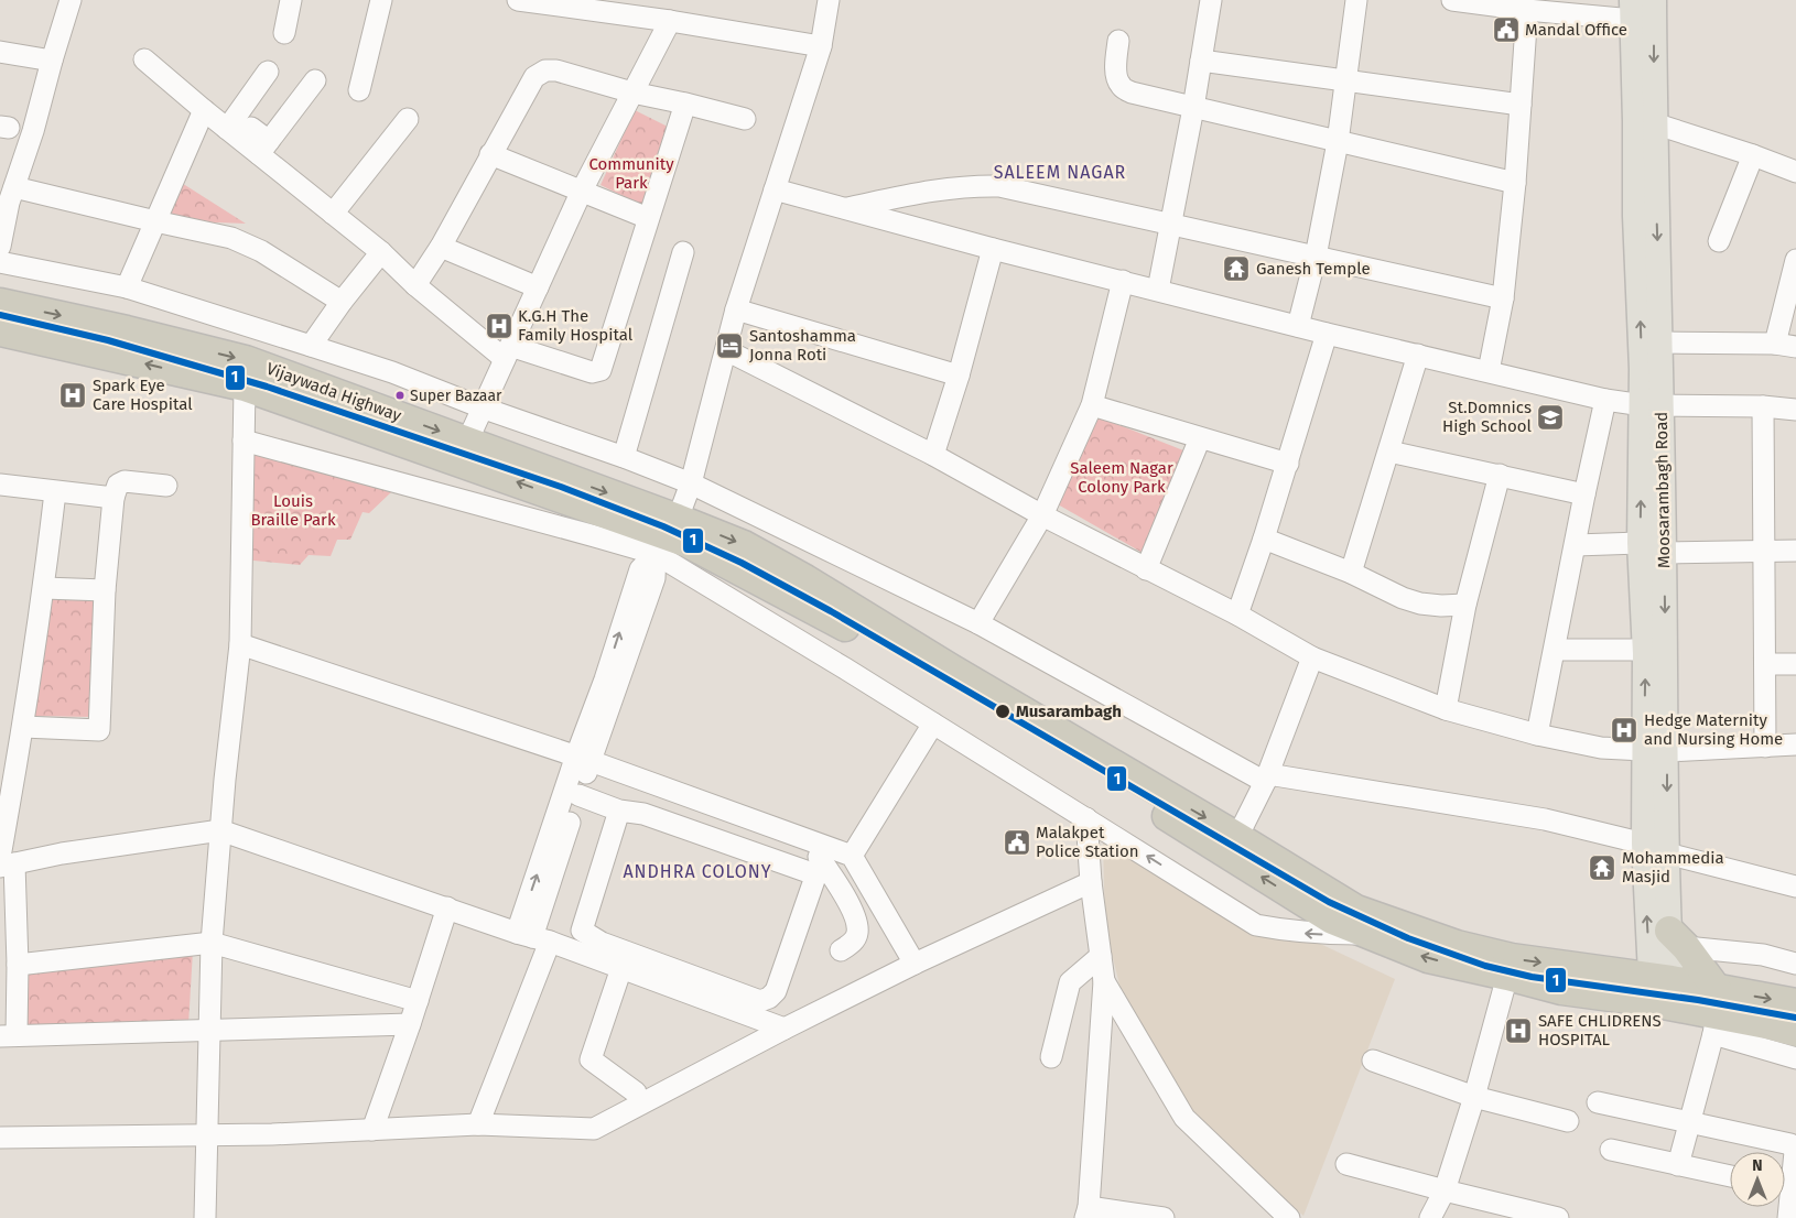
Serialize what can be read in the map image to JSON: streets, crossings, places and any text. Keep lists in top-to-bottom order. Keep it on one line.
{"streets":{"highway":["Vijaywada Highway"],"main road":["Moosarambagh Road"]},"crossings":[["Vijaywada Highway","Moosarambagh Road"]],"districts":["SALEEM NAGAR","ANDHRA COLONY"],"parks":["Community Park","Saleem Nagar Colony Park","Louis Braille Park"],"places":{"public building":["Mandal Office","Malakpet Police Station"],"temple":["Ganesh Temple","Mohammedia Masjid"],"hospital":["K.G.H The Family Hospital","Spark Eye Care Hospital","Hedge Maternity and Nursing Home","SAFE CHLIDRENS HOSPITAL"],"hotel":["Santoshamma Jonna Roti"],"other":["Super Bazaar","Musarambagh"],"school or university":["St.Domnics High School"]},"lines":["transit line 1"],"north":"top"}
